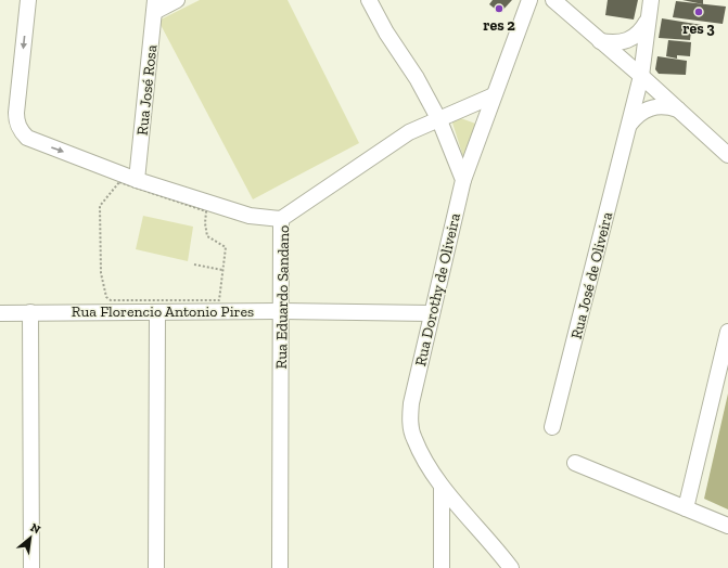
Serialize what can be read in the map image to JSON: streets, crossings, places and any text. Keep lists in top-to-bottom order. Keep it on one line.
{"streets":{"street":["Rua José Rosa","Rua José de Oliveira","Rua Dorothy de Oliveira","Rua Eduardo Sandano","Rua Florencio Antonio Pires"]},"crossings":[["Rua Dorothy de Oliveira","Rua Eduardo Sandano"],["Rua Dorothy de Oliveira","Rua Florencio Antonio Pires"],["Rua Eduardo Sandano","Rua Florencio Antonio Pires"]],"places":["res 2","res 3"],"north":"top right"}
